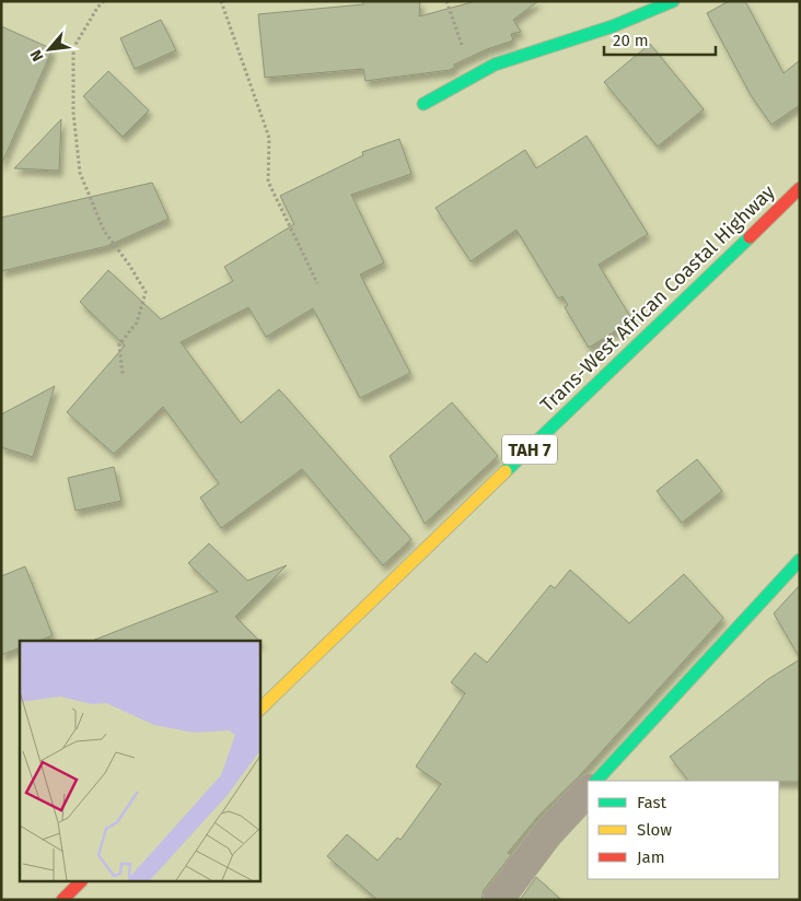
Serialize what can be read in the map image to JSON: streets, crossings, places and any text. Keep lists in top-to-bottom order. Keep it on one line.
{"streets":{"main road":["Trans-West African Coastal Highway","TAH 7"]},"legend":["Fast","Slow","Jam"],"scale_bar":"20 m","north":"bottom left"}
